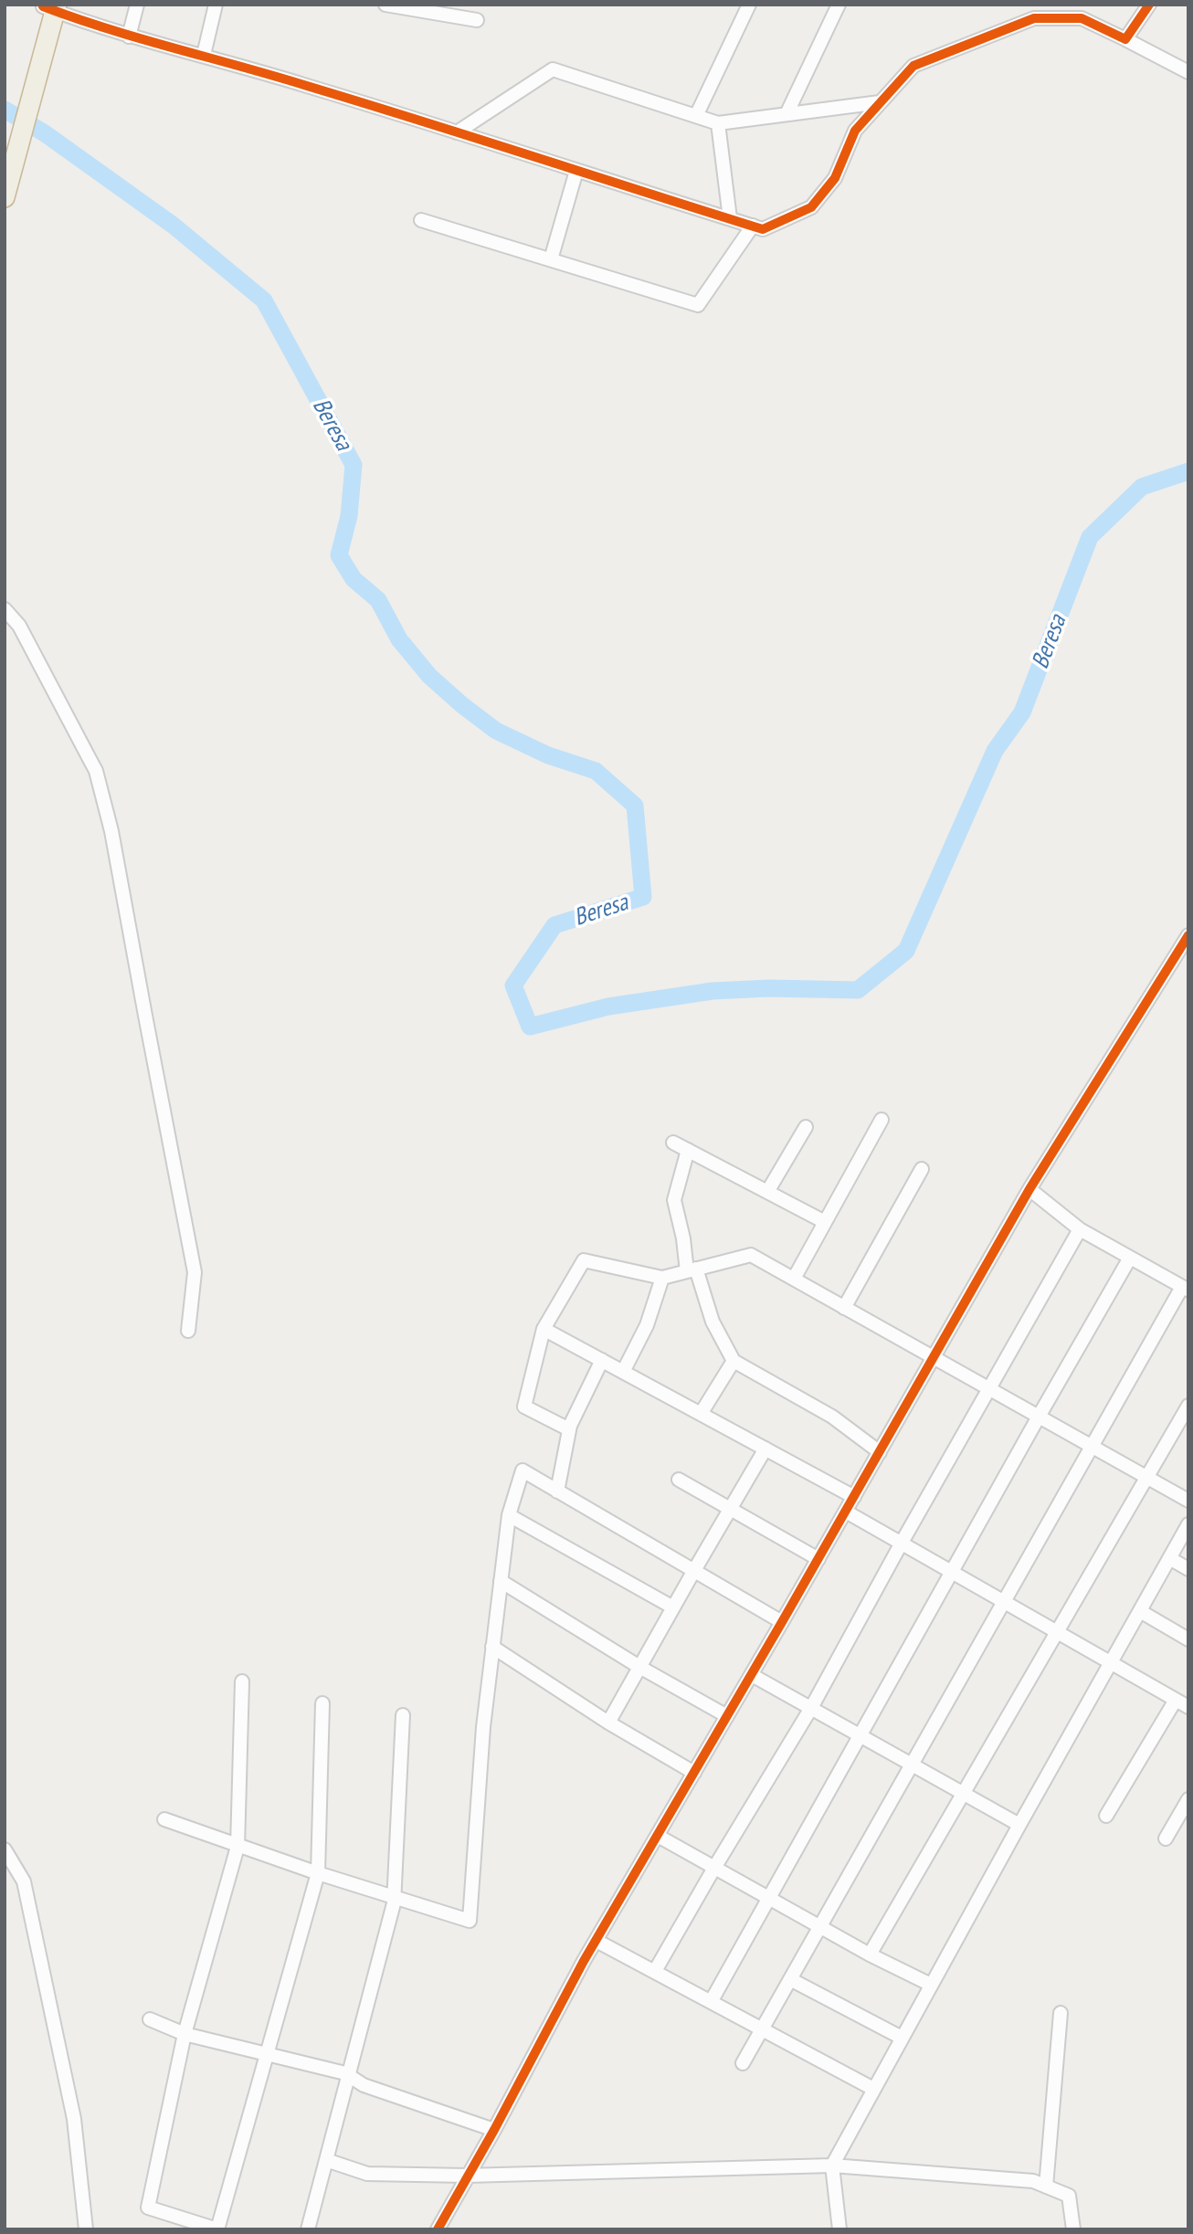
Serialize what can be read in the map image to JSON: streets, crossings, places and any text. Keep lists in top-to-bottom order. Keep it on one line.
{"water":["Beresa"]}
